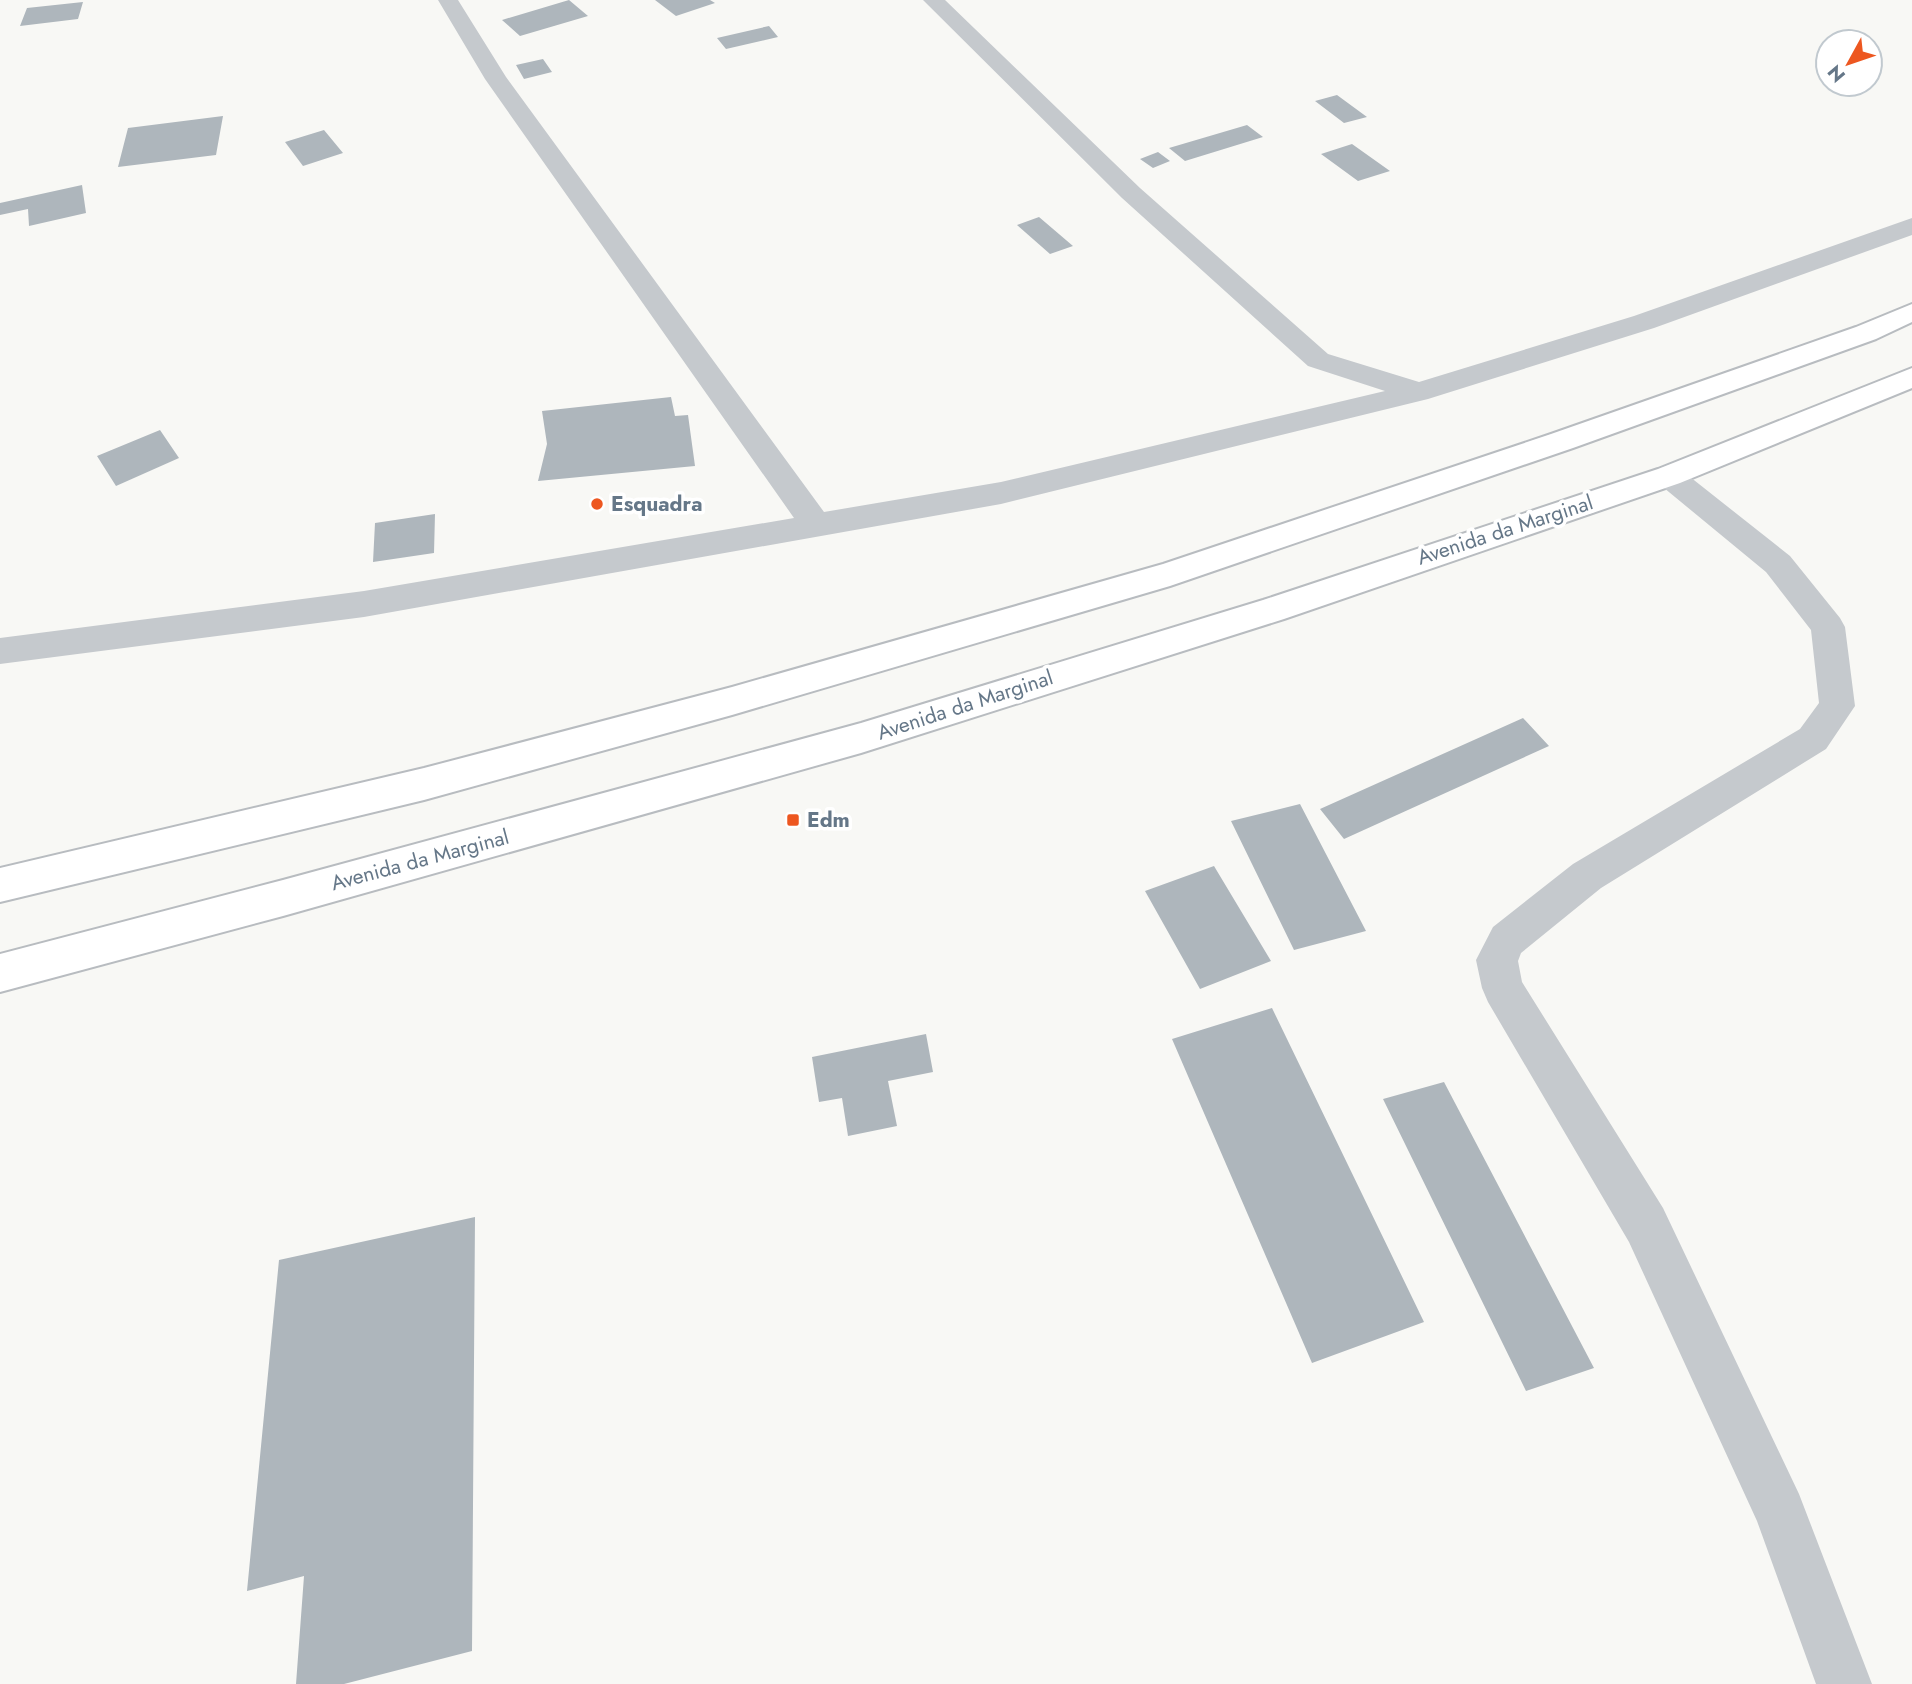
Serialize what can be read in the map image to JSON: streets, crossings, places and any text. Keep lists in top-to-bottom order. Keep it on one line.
{"streets":{"main road":["Avenida da Marginal"]},"places":{"other":["Esquadra"],"transit":["Edm"]},"north":"bottom left"}
